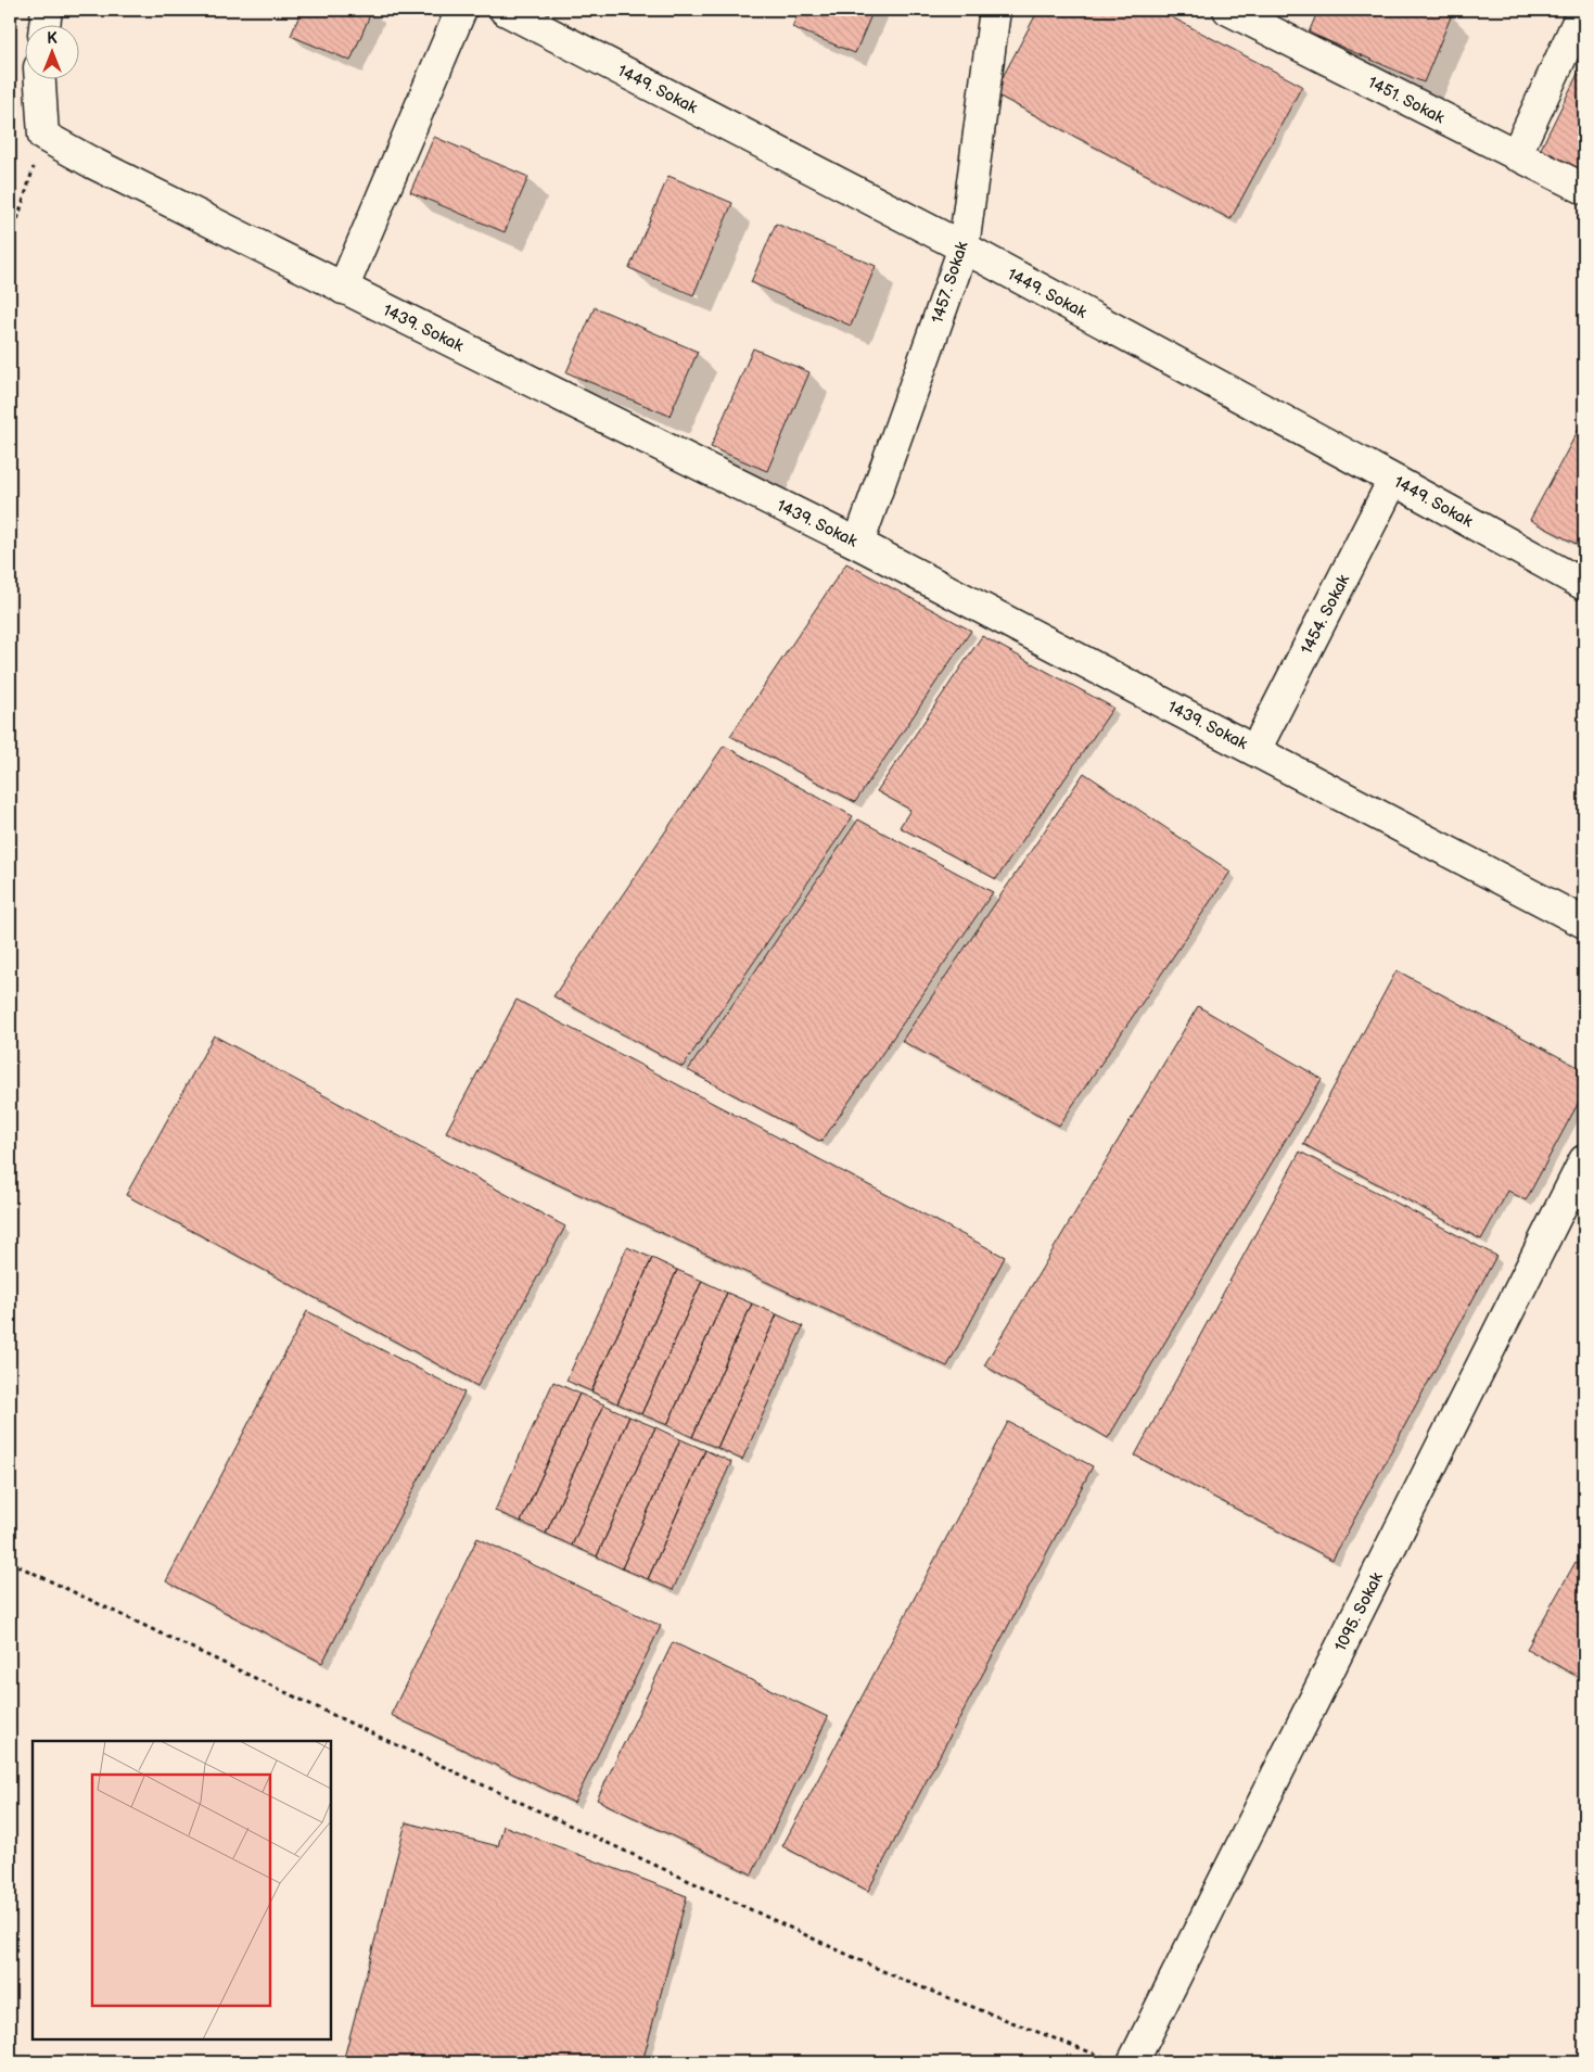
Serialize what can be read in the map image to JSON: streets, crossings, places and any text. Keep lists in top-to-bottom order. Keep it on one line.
{"streets":{"street":["1449. Sokak","1451. Sokak","1457. Sokak","1439. Sokak","1454. Sokak","1095. Sokak"]},"crossings":[["1449. Sokak","1457. Sokak"],["1449. Sokak","1454. Sokak"],["1457. Sokak","1439. Sokak"],["1439. Sokak","1454. Sokak"]],"north":"top"}
